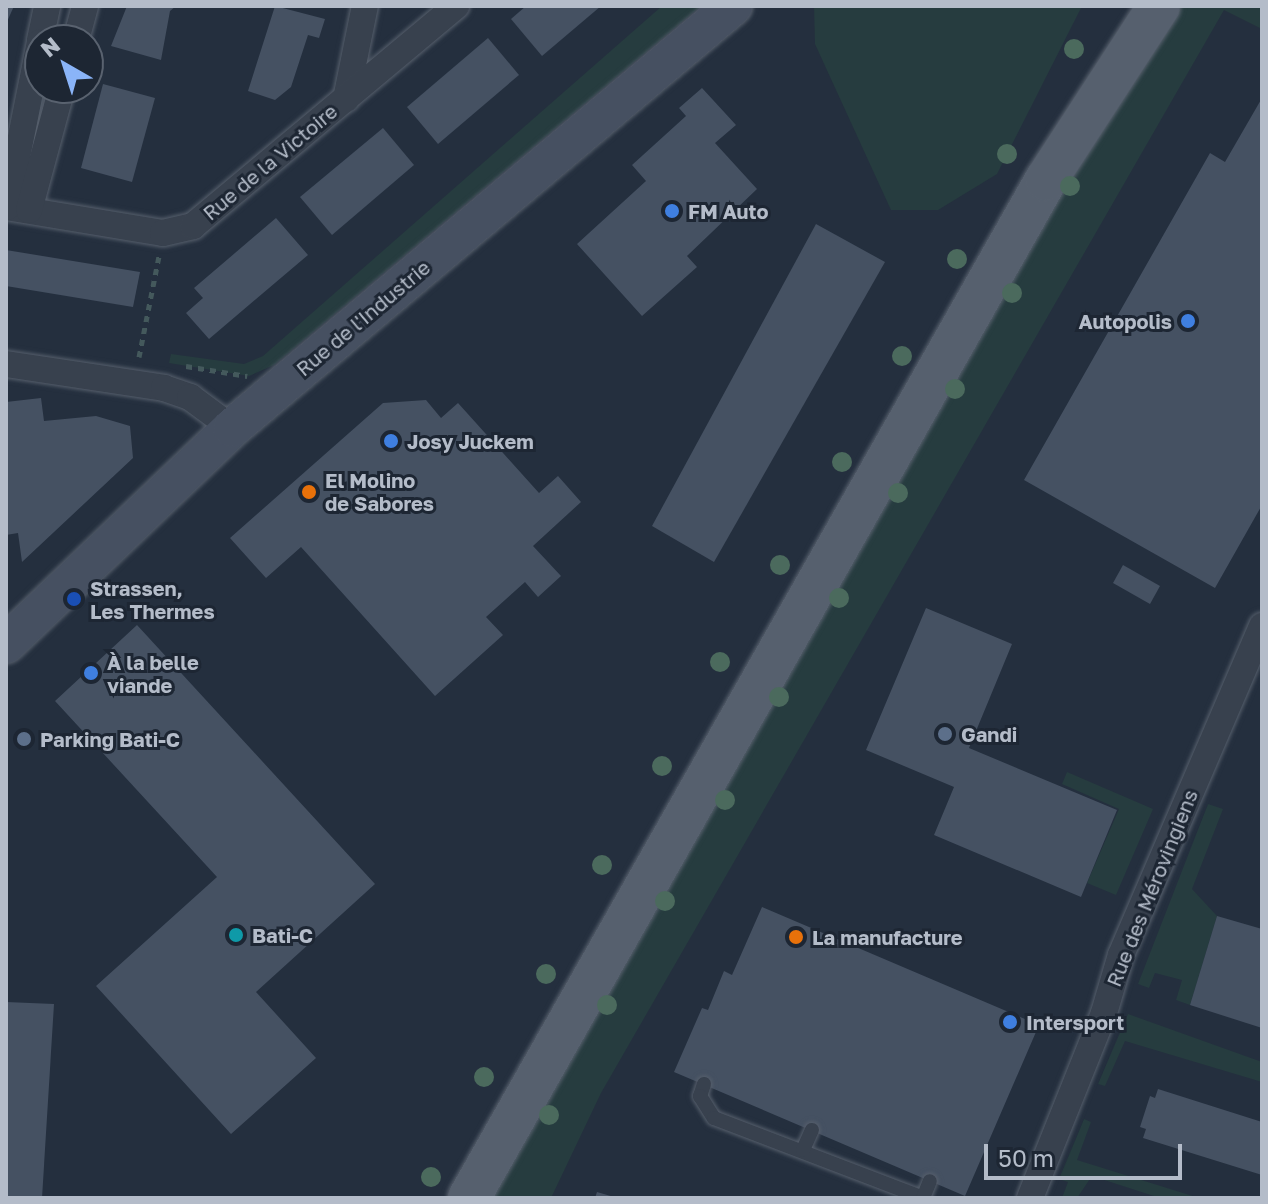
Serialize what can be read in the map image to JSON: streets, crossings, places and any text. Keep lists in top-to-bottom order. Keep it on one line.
{"streets":{"street":["Rue de la Victoire","Rue de l'Industrie","Rue des Mérovingiens"]},"places":["FM Auto","Autopolis","Josy Juckem","El Molino de Sabores","Strassen, Les Thermes","À la belle viande","Gandi","Parking Bati-C","Bati-C","La manufacture","Intersport"],"scale_bar":"50 m","north":"top left"}
